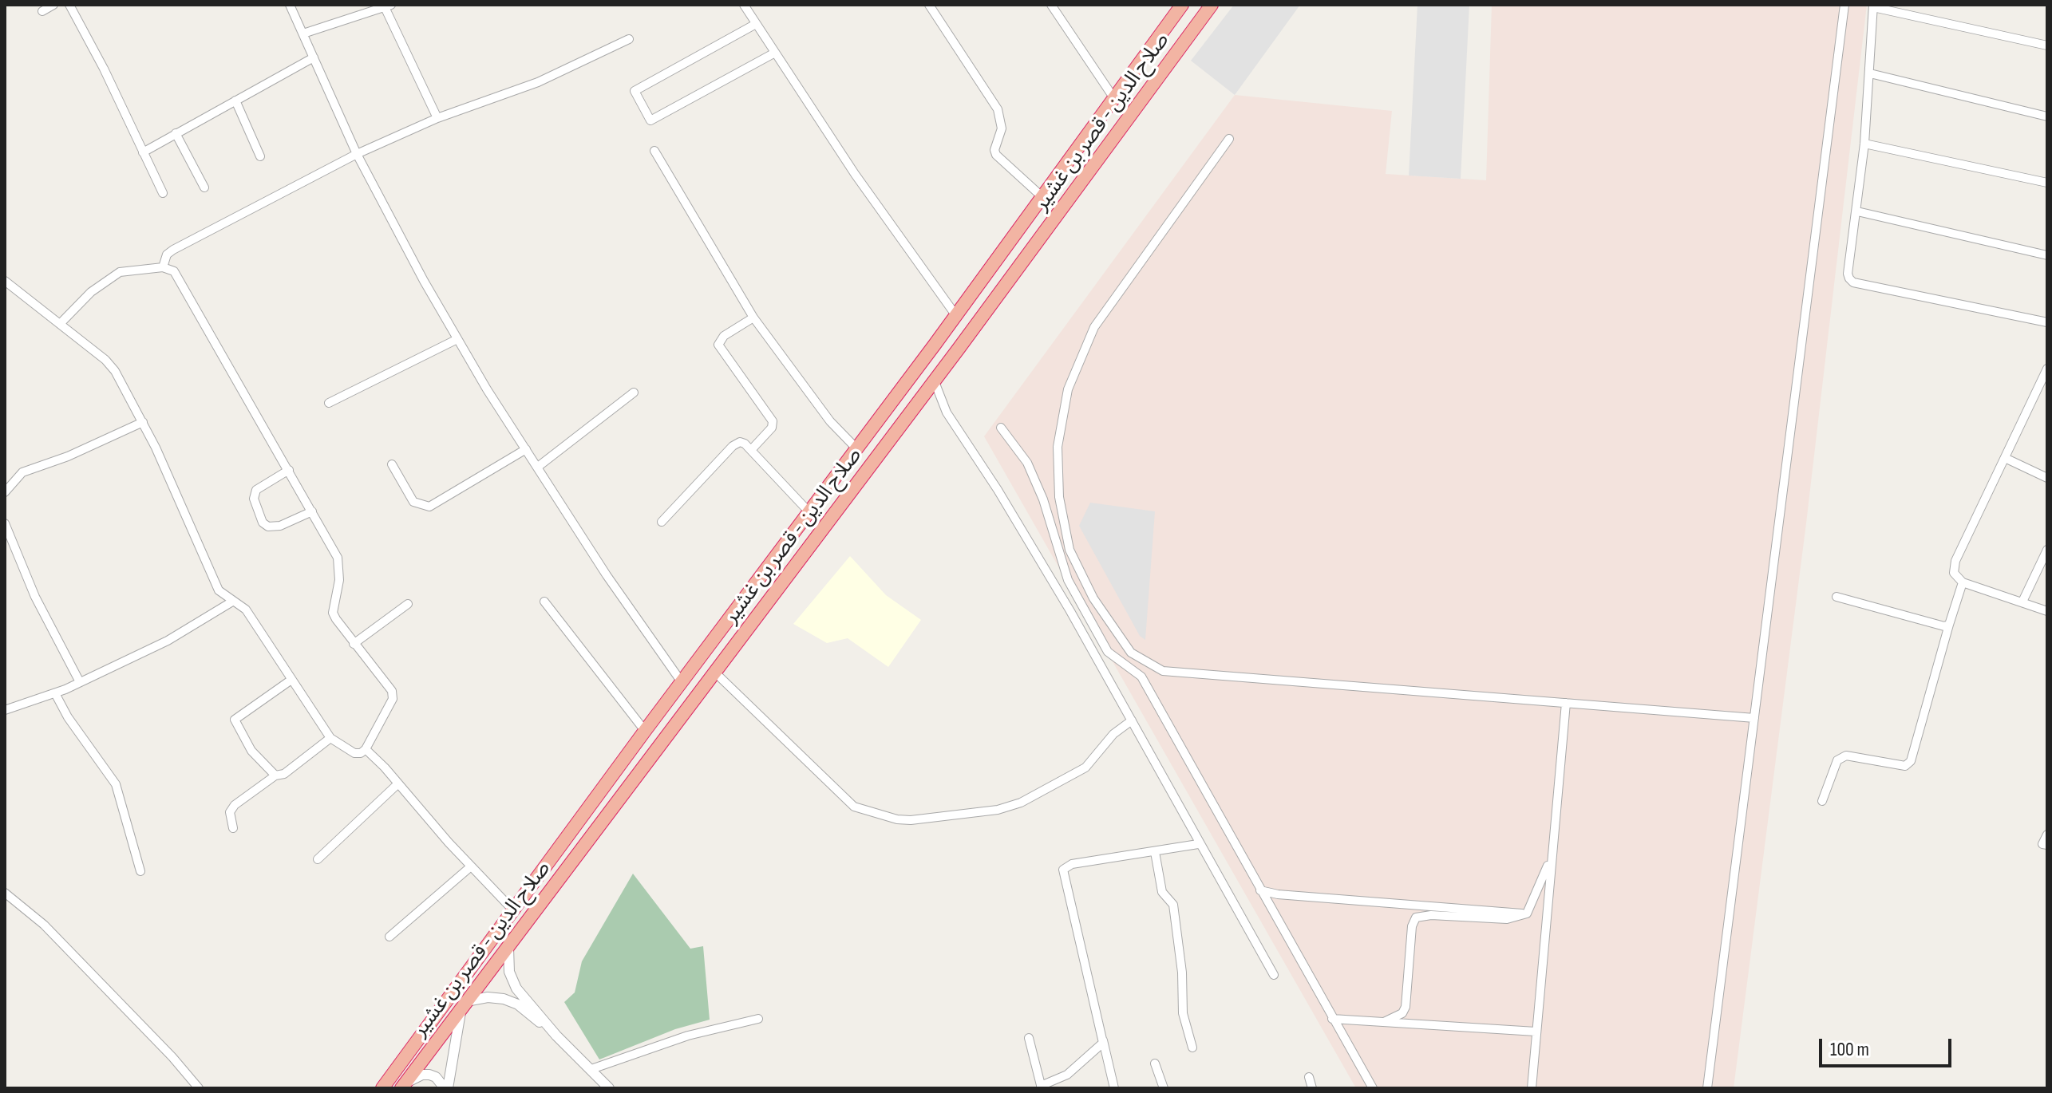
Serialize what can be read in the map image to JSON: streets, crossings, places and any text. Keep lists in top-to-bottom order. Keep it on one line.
{"streets":{"highway":["صلاح الدين - قصر بن غشير"]},"scale_bar":"100 m"}
